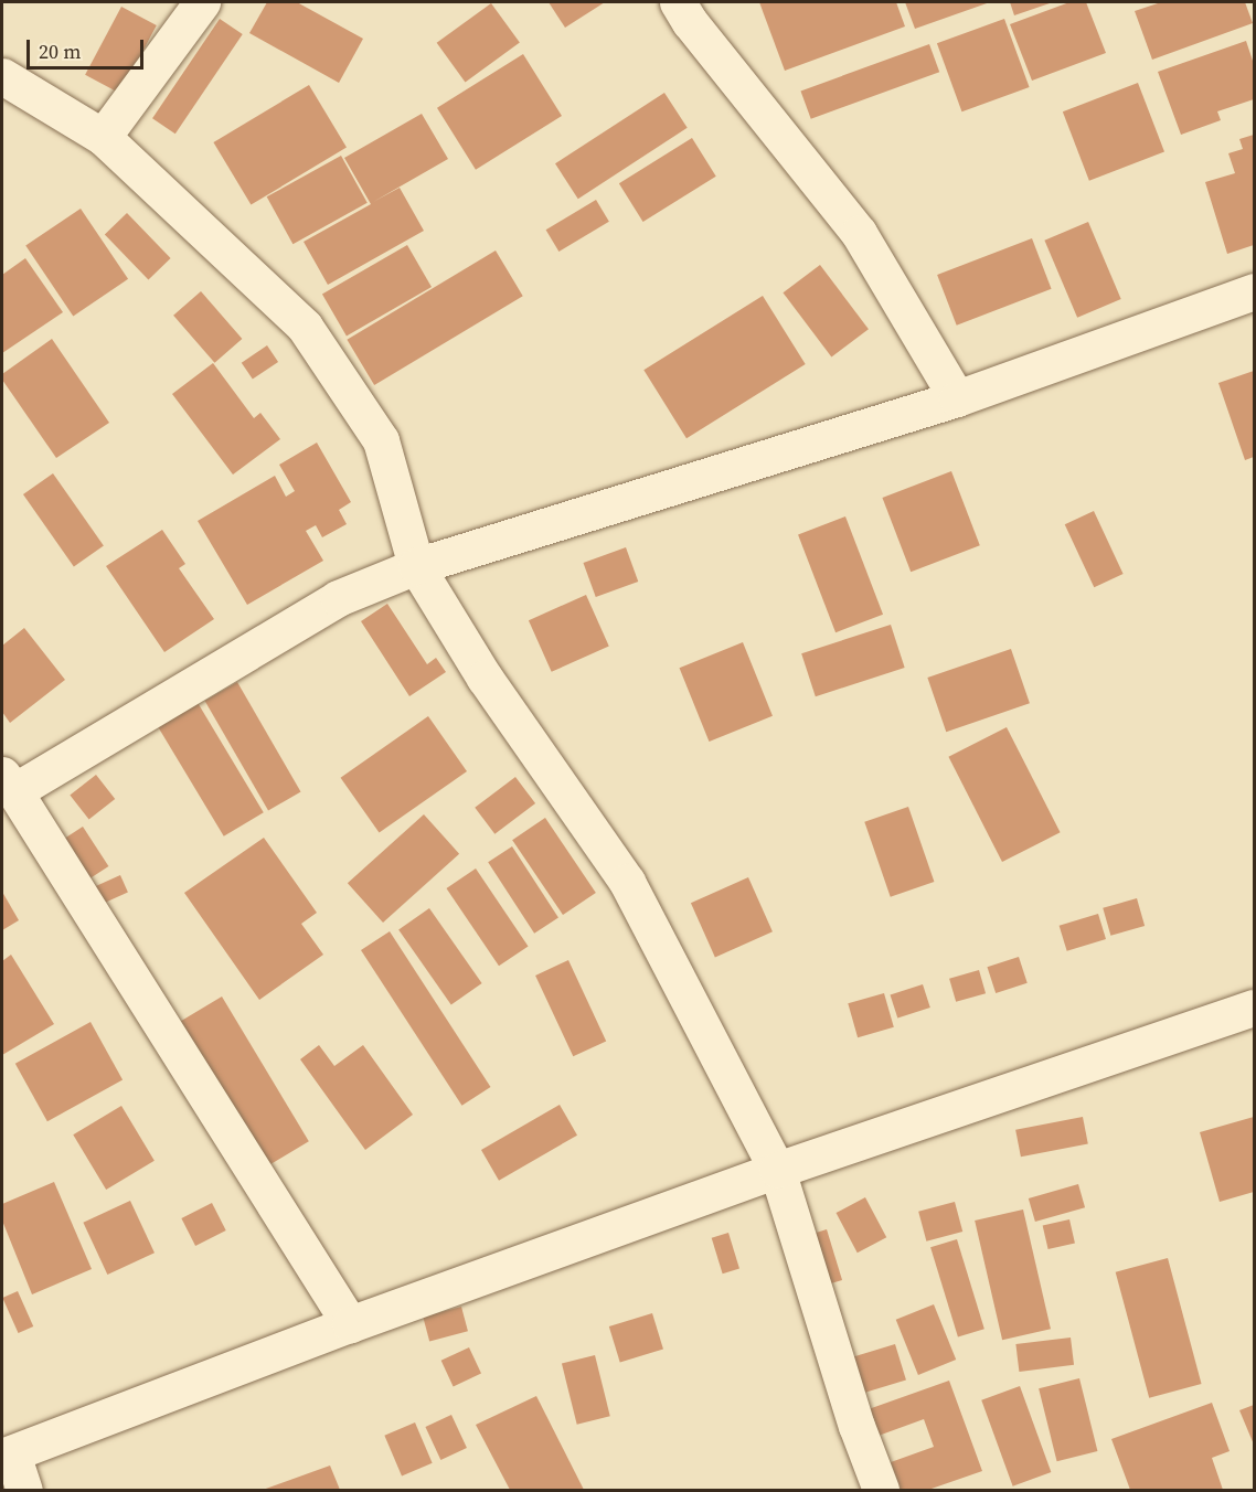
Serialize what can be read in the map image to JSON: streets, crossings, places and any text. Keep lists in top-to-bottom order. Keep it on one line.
{"scale_bar":"20 m"}
